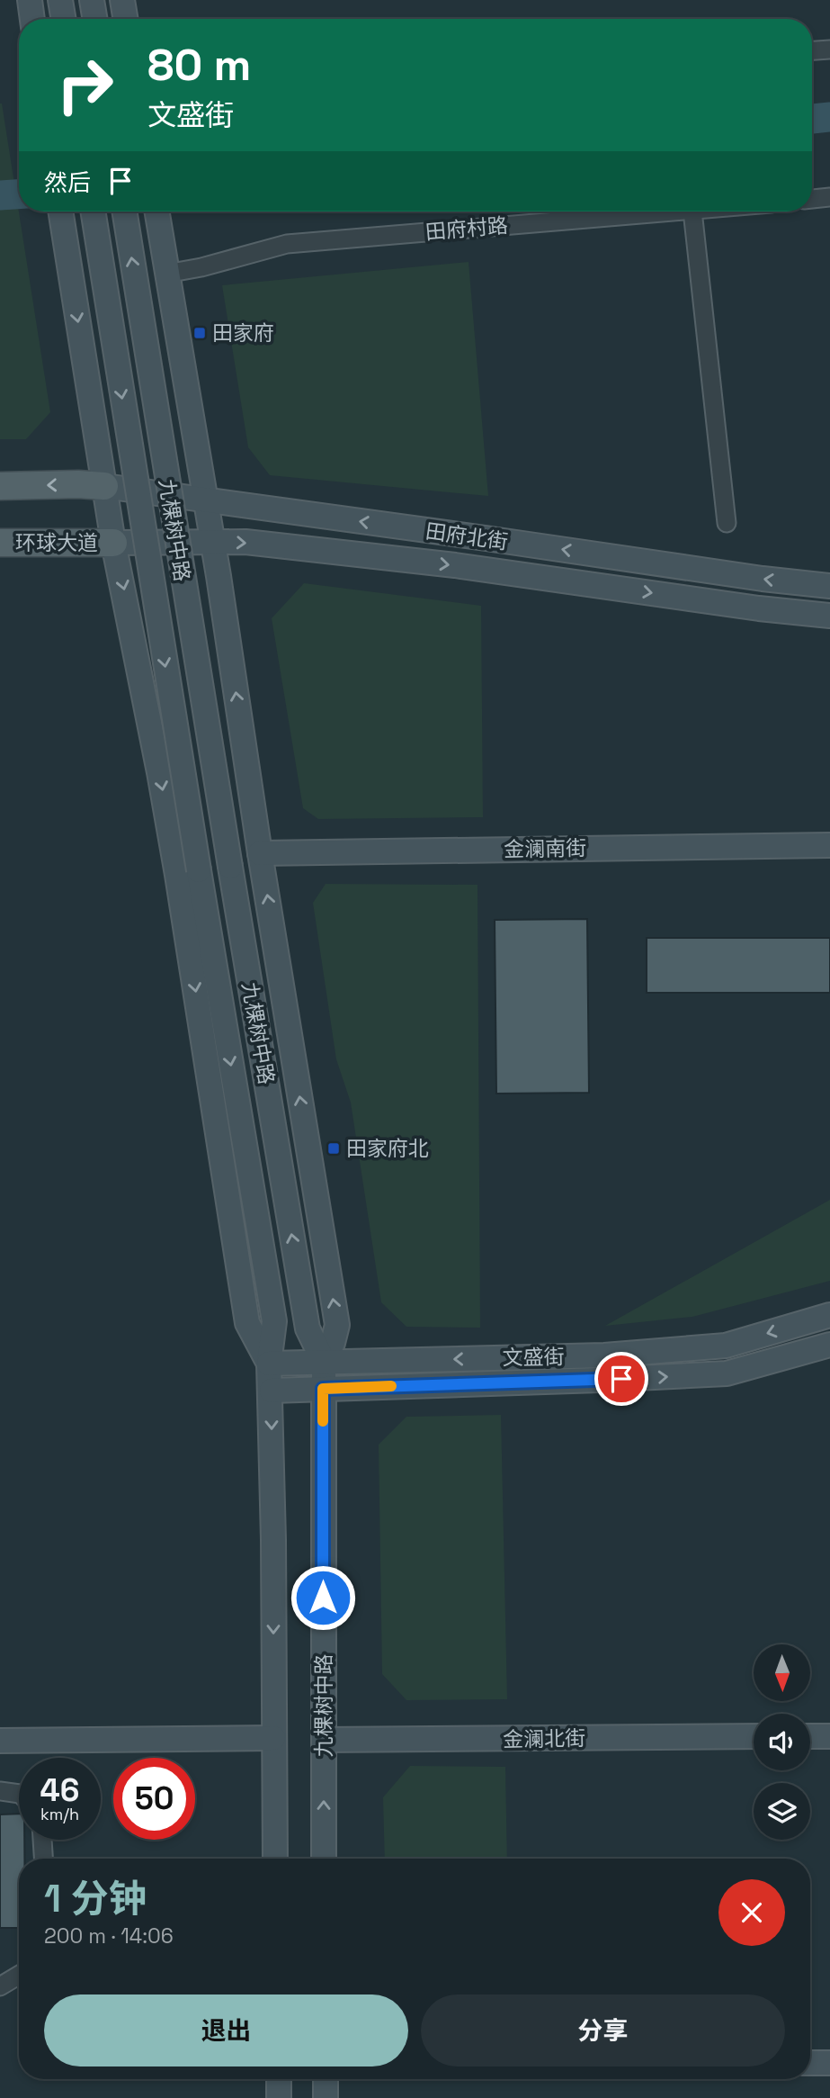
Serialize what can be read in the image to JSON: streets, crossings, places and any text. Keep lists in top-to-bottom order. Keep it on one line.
{"streets":{"main road":["九棵树中路","田府北街","环球大道","金澜南街","文盛街","金澜北街"],"street":["田府村路"]},"crossings":[["九棵树中路","文盛街"],["九棵树中路","金澜北街"],["田府北街","环球大道"]],"places":{"transit":["田家府","田家府北"]},"north":"bottom","page":{"turn":["80 m","文盛街"],"then":"然后","speed":"46 km/h","limit":"50","heading":["1 分钟","200 m · 14:06"],"buttons":["退出","分享"]}}
